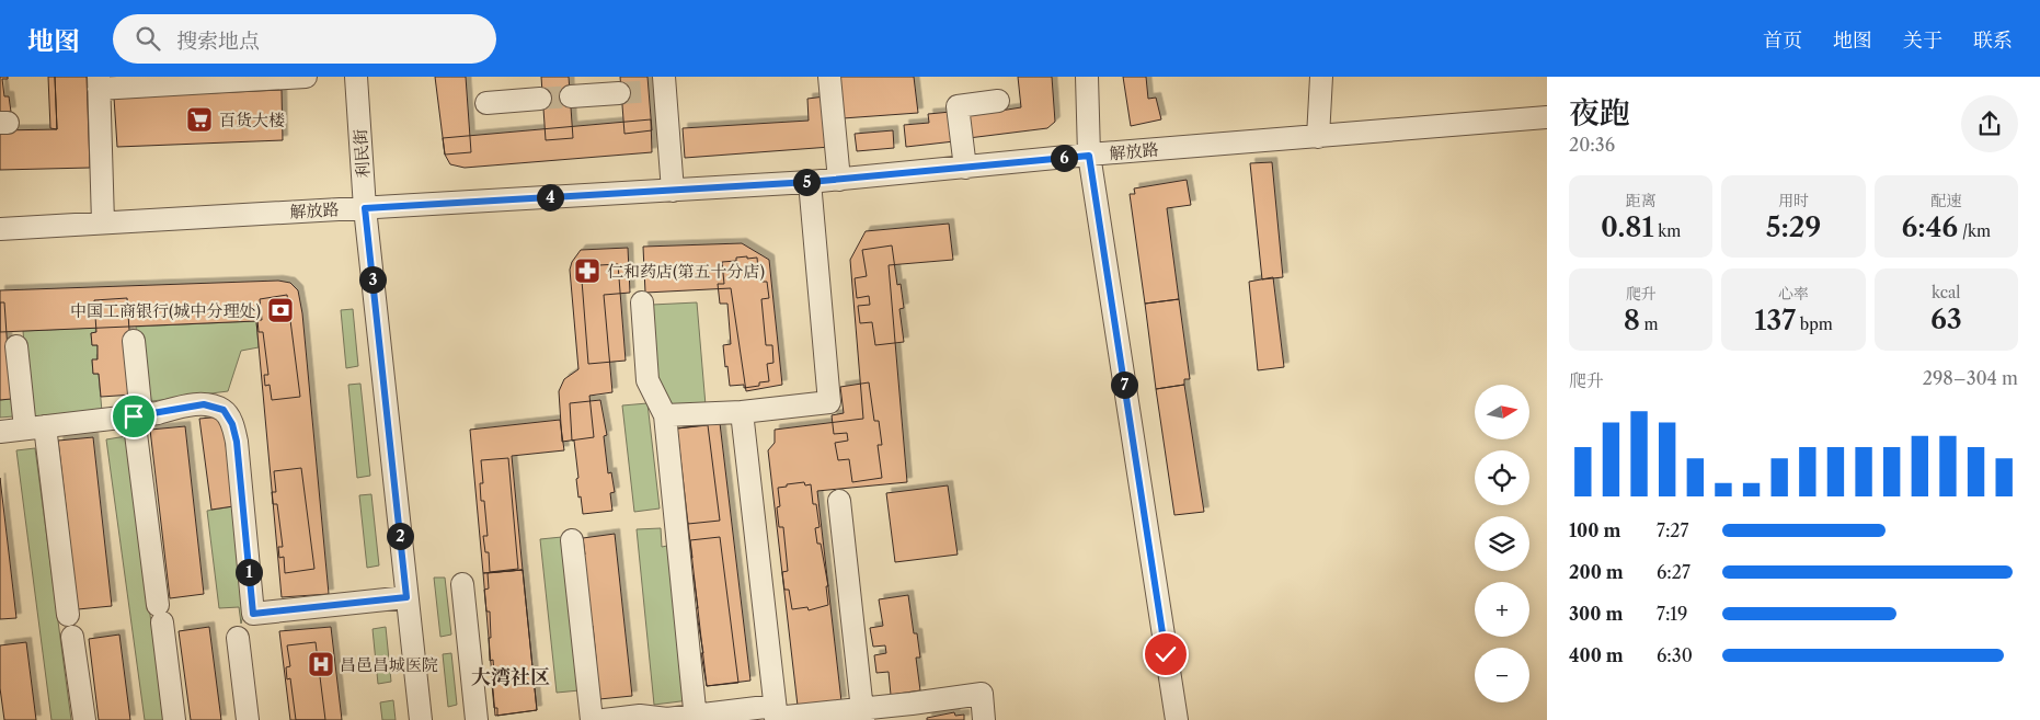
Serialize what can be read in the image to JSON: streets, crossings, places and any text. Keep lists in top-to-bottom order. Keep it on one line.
{"streets":{"street":["解放路","利民街"]},"crossings":[["解放路","利民街"]],"districts":["大湾社区"],"places":{"supermarket":["百货大楼"],"pharmacy":["仁和药店(第五十分店)"],"bank":["中国工商银行(城中分理处)"],"hospital":["昌邑昌城医院"]},"north":"right","page":{"header":"地图","search":"搜索地点","nav":["首页","地图","关于","联系"],"heading":["夜跑","20:36"],"pins":["6","5","4","3","7","2","1"],"stats":[["距离","0.81 km"],["用时","5:29"],["配速","6:46 /km"],["爬升","8 m"],["心率","137 bpm"],["kcal","63"]],"chart":["爬升","298–304 m"],"map_buttons":["+","−"],"list":[{"name":"100 m","note":"7:27"},{"name":"200 m","note":"6:27"},{"name":"300 m","note":"7:19"},{"name":"400 m","note":"6:30"}]}}
